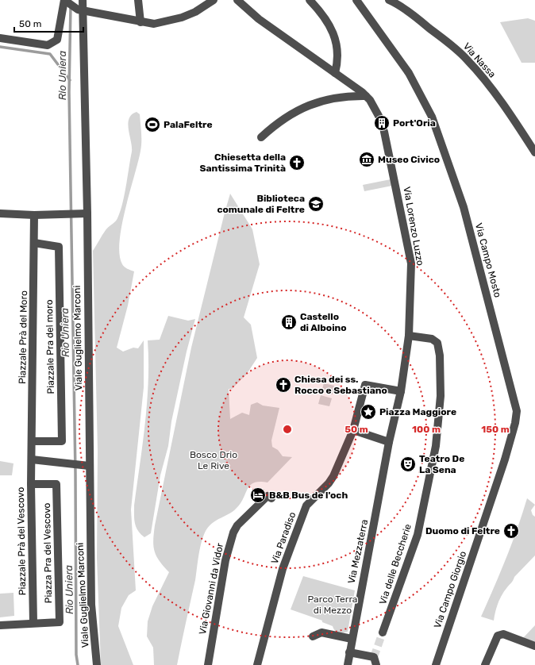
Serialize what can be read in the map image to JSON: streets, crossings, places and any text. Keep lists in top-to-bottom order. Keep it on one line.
{"streets":{"street":["Via Nassa","Via Lorenzo Luzzo","Via Campo Mosto","Piazzale Prà del Moro","Viale Guglielmo Marconi","Piazzale Pra del moro","Via Paradiso","Piazzale Prà del Vescovo","Via Mezzaterra","Piazza Pra del Vescovo","Via delle Beccherie","Via Giovanni da Vidor","Via Campo Giorgio"]},"crossings":[["Via Lorenzo Luzzo","Via Paradiso"],["Via Lorenzo Luzzo","Via delle Beccherie"],["Via Campo Mosto","Via Campo Giorgio"],["Piazzale Prà del Moro","Piazzale Pra del moro"],["Piazzale Prà del Moro","Piazzale Prà del Vescovo"],["Piazzale Prà del Vescovo","Piazza Pra del Vescovo"]],"water":["Rio Uniera"],"parks":["Bosco Drio Le Rive","Parco Terra di Mezzo"],"places":{"building":["Port'Oria","Castello di Alboino"],"sports":["PalaFeltre"],"museum":["Museo Civico"],"church":["Chiesetta della Santissima Trinità","Chiesa dei ss. Rocco e Sebastiano","Duomo di Feltre"],"school or university":["Biblioteca comunale di Feltre"],"place":["Piazza Maggiore"],"theatre":["Teatro De La Sena"],"hotel":["B&B Bus de l'och"]},"scale_bar":"50 m","rings":["50 m","100 m","150 m"]}
